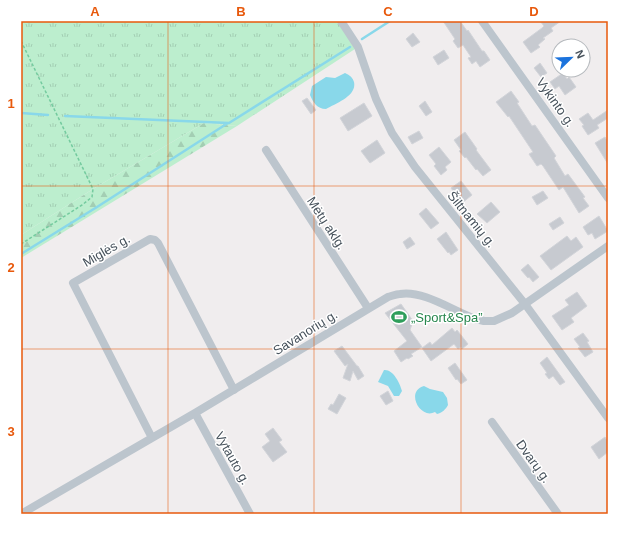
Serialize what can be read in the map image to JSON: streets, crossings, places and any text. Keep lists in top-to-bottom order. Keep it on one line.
{"streets":{"street":["Vykinto g.","Šiltnamių g.","Mėtų aklg.","Miglės g.","Savanorių g.","Vytauto g.","Dvarų g."]},"crossings":[["Šiltnamių g.","Savanorių g."],["Mėtų aklg.","Savanorių g."],["Miglės g.","Savanorių g."],["Savanorių g.","Vytauto g."]],"places":{"sports":["„Sport&Spa”"]},"north":"top right","grid":{"columns":["A","B","C","D"],"rows":["1","2","3"]}}
